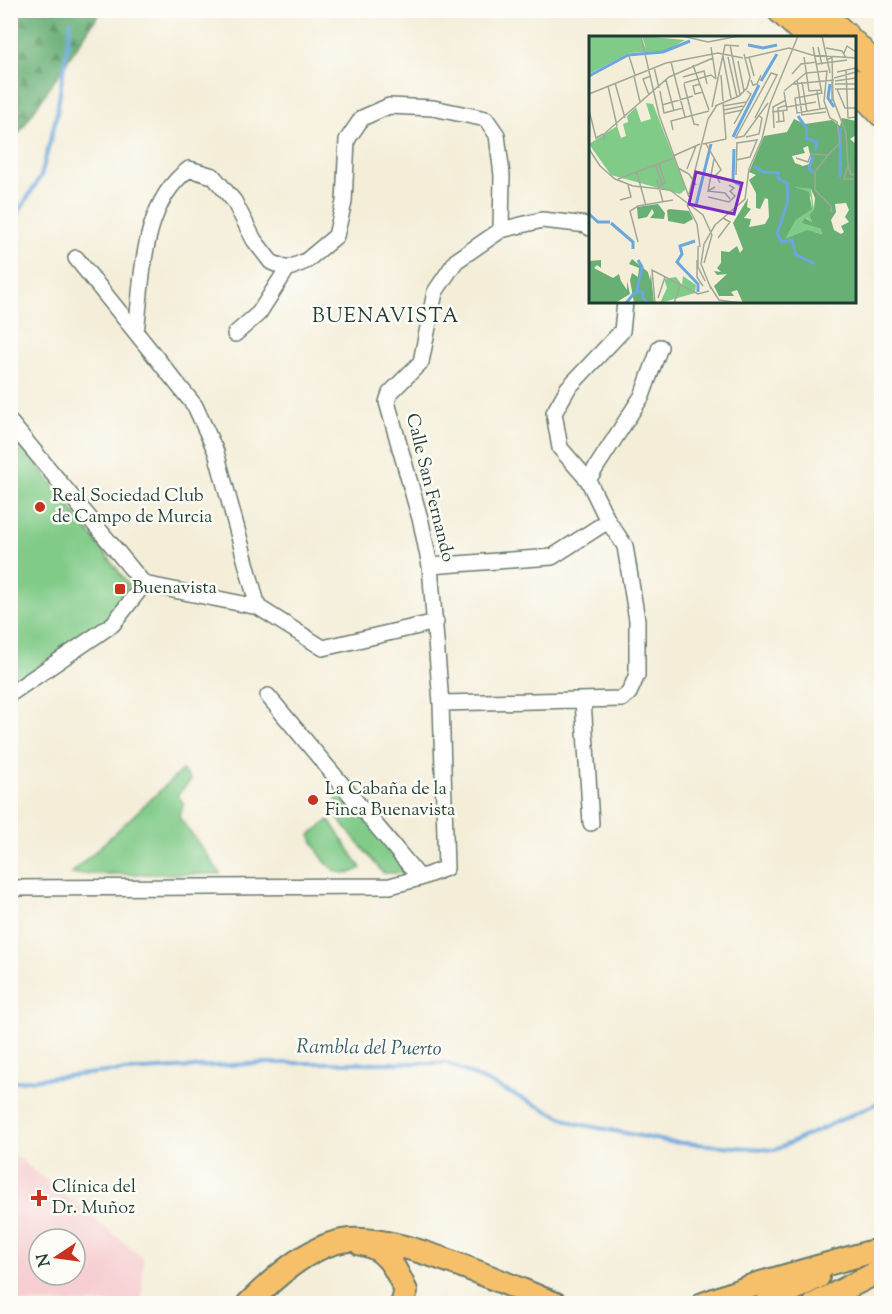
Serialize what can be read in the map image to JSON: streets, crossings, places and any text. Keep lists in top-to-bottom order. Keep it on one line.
{"streets":{"street":["Calle San Fernando"]},"districts":["BUENAVISTA"],"water":["Rambla del Puerto"],"places":{"other":["Real Sociedad Club de Campo de Murcia","La Cabaña de la Finca Buenavista"],"transit":["Buenavista"],"health":["Clínica del Dr. Muñoz"]},"north":"left"}
